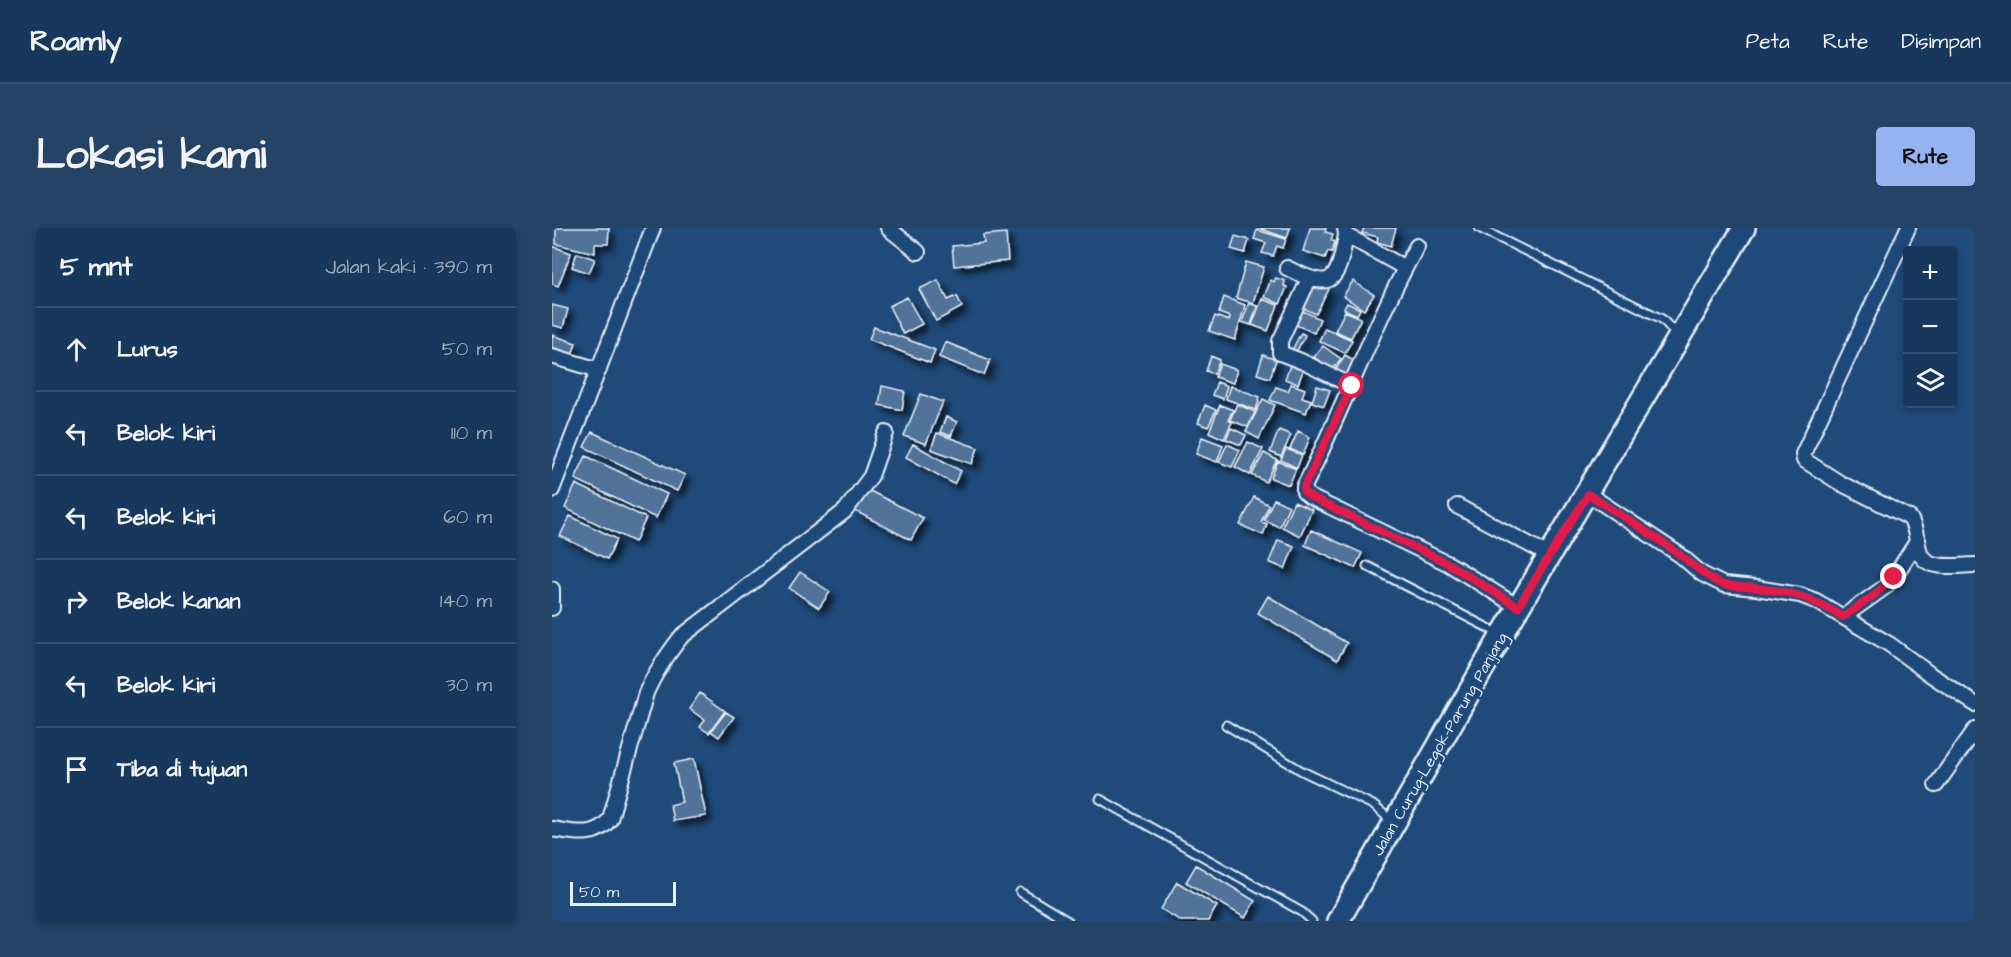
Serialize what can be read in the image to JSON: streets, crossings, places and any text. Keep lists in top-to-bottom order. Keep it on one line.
{"streets":{"main road":["Jalan Curug–Legok–Parung Panjang"]},"scale_bar":"50 m","page":{"header":"Roamly","nav":["Peta","Rute","Disimpan"],"title":"Lokasi kami","buttons":"Rute","heading":["5 mnt","Jalan kaki · 390 m"],"map_buttons":["+","−"],"list":[["Lurus","50 m"],["Belok kiri","110 m"],["Belok kiri","60 m"],["Belok kanan","140 m"],["Belok kiri","30 m"],"Tiba di tujuan"],"scale":"50 m"}}
